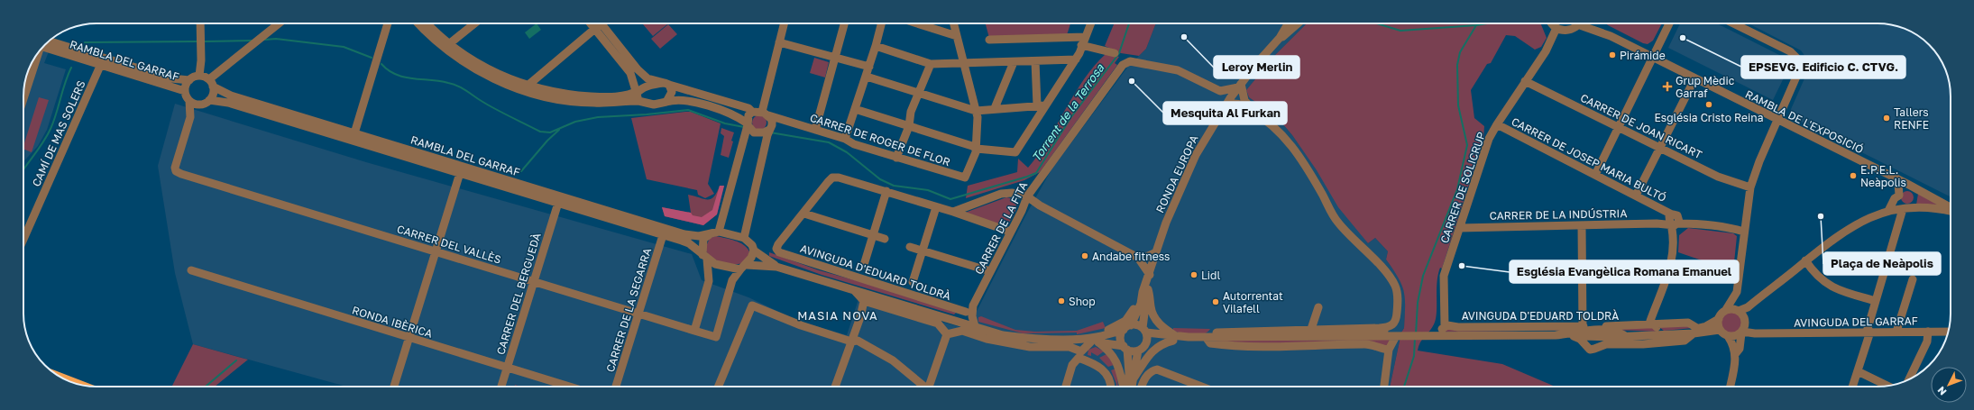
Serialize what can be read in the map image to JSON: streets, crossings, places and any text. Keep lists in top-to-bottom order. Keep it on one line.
{"streets":{"street":["RAMBLA DEL GARRAF","RAMBLA DE L'EXPOSICIÓ","CARRER DE JOAN RICART","CAMÍ DE MAS SOLERS","CARRER DE ROGER DE FLOR","CARRER DE JOSEP MARIA BULTÓ","RONDA EUROPA","CARRER DE SOLICRUP","CARRER DE LA INDÚSTRIA","CARRER DE LA FITA","CARRER DEL VALLÈS","AVINGUDA D'EDUARD TOLDRÀ","CARRER DEL BERGUEDÀ","CARRER DE LA SEGARRA","RONDA IBÈRICA","AVINGUDA DEL GARRAF"]},"crossings":[["RAMBLA DEL GARRAF","CAMÍ DE MAS SOLERS"],["RAMBLA DEL GARRAF","CARRER DEL VALLÈS"],["RAMBLA DEL GARRAF","CARRER DEL BERGUEDÀ"],["RAMBLA DEL GARRAF","CARRER DE LA SEGARRA"],["CARRER DE JOAN RICART","CARRER DE SOLICRUP"],["CARRER DE JOSEP MARIA BULTÓ","CARRER DE SOLICRUP"],["CARRER DE JOSEP MARIA BULTÓ","CARRER DE LA INDÚSTRIA"],["RONDA EUROPA","AVINGUDA D'EDUARD TOLDRÀ"],["CARRER DE SOLICRUP","CARRER DE LA INDÚSTRIA"],["CARRER DE SOLICRUP","AVINGUDA D'EDUARD TOLDRÀ"],["CARRER DE LA FITA","AVINGUDA D'EDUARD TOLDRÀ"],["CARRER DEL VALLÈS","CARRER DEL BERGUEDÀ"],["CARRER DEL VALLÈS","CARRER DE LA SEGARRA"],["AVINGUDA D'EDUARD TOLDRÀ","AVINGUDA DEL GARRAF"],["CARRER DEL BERGUEDÀ","RONDA IBÈRICA"]],"districts":["MASIA NOVA"],"water":["Torrent de la Terrosa"],"places":{"other":["Leroy Merlin","EPSEVG. Edificio C. CTVG.","Pirámide","Mesquita Al Furkan","Església Cristo Reina","Tallers RENFE","E.P.E.L. Neàpolis","Plaça de Neàpolis","Andabe fitness","Església Evangèlica Romana Emanuel","Lidl","Shop","Autorrentat Vilafell"],"health":["Grup Mèdic Garraf"]},"north":"bottom left"}
